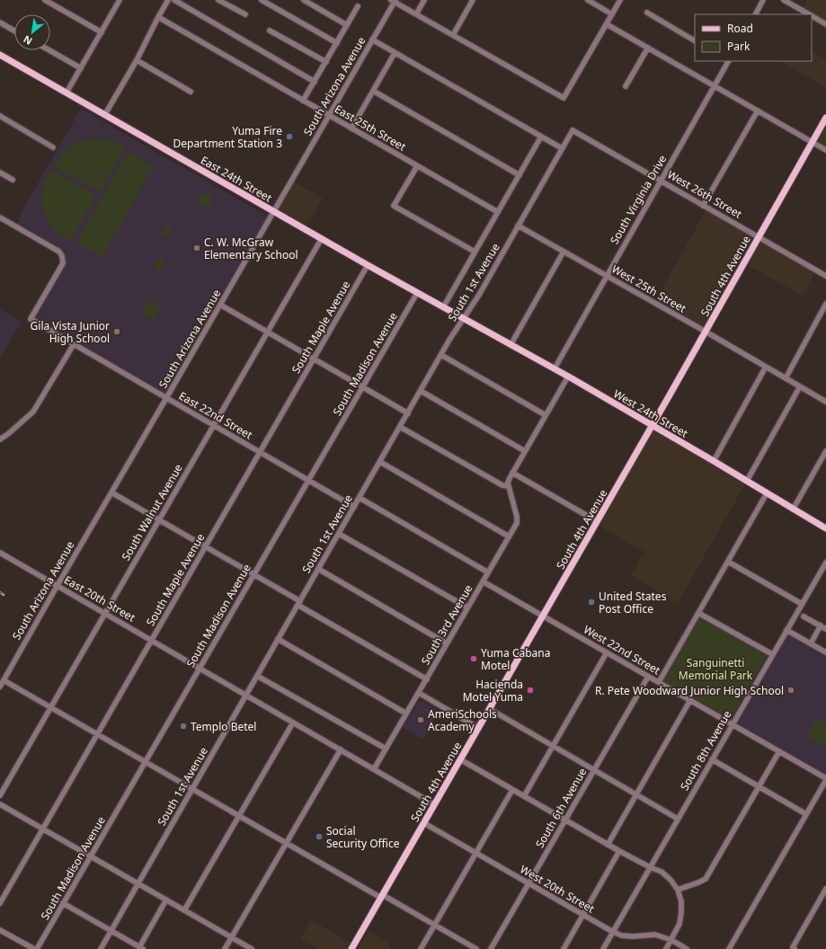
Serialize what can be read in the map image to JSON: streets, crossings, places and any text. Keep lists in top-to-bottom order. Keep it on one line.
{"streets":{"main road":["East 24th Street","South 4th Avenue","West 24th Street"],"street":["South Arizona Avenue","East 25th Street","West 26th Street","South Virginia Drive","South 1st Avenue","West 25th Street","South Maple Avenue","South Madison Avenue","East 22nd Street","South Walnut Avenue","East 20th Street","South 3rd Avenue","West 22nd Street","South 8th Avenue","South 6th Avenue","West 20th Street"]},"crossings":[["South Arizona Avenue","East 25th Street"],["South Arizona Avenue","East 24th Street"],["South Arizona Avenue","East 22nd Street"],["South Arizona Avenue","East 20th Street"],["East 24th Street","South 1st Avenue"],["East 24th Street","South Maple Avenue"],["East 24th Street","South Madison Avenue"],["East 24th Street","West 24th Street"],["East 24th Street","South Walnut Avenue"],["West 26th Street","South Virginia Drive"],["West 26th Street","South 4th Avenue"],["West 26th Street","South 1st Avenue"],["South Virginia Drive","West 25th Street"],["South Virginia Drive","West 24th Street"],["South 4th Avenue","West 25th Street"],["South 4th Avenue","West 24th Street"],["South 4th Avenue","West 22nd Street"],["South 4th Avenue","West 20th Street"],["South 1st Avenue","West 25th Street"],["South 1st Avenue","West 24th Street"],["South 1st Avenue","East 22nd Street"],["South 1st Avenue","East 20th Street"],["South Maple Avenue","East 22nd Street"],["South Maple Avenue","East 20th Street"],["South Madison Avenue","East 22nd Street"],["South Madison Avenue","East 20th Street"],["East 22nd Street","South Walnut Avenue"],["South Walnut Avenue","East 20th Street"],["South 3rd Avenue","West 22nd Street"],["West 22nd Street","South 8th Avenue"],["West 22nd Street","South 6th Avenue"],["South 8th Avenue","West 20th Street"],["South 6th Avenue","West 20th Street"]],"parks":["Sanguinetti Memorial Park"],"places":["Yuma Fire Department Station 3","C. W. McGraw Elementary School","Gila Vista Junior High School","United States Post Office","Yuma Cabana Motel","Hacienda Motel Yuma","R. Pete Woodward Junior High School","AmeriSchools Academy","Templo Betel","Social Security Office"],"legend":["Road","Park"],"north":"bottom left"}
